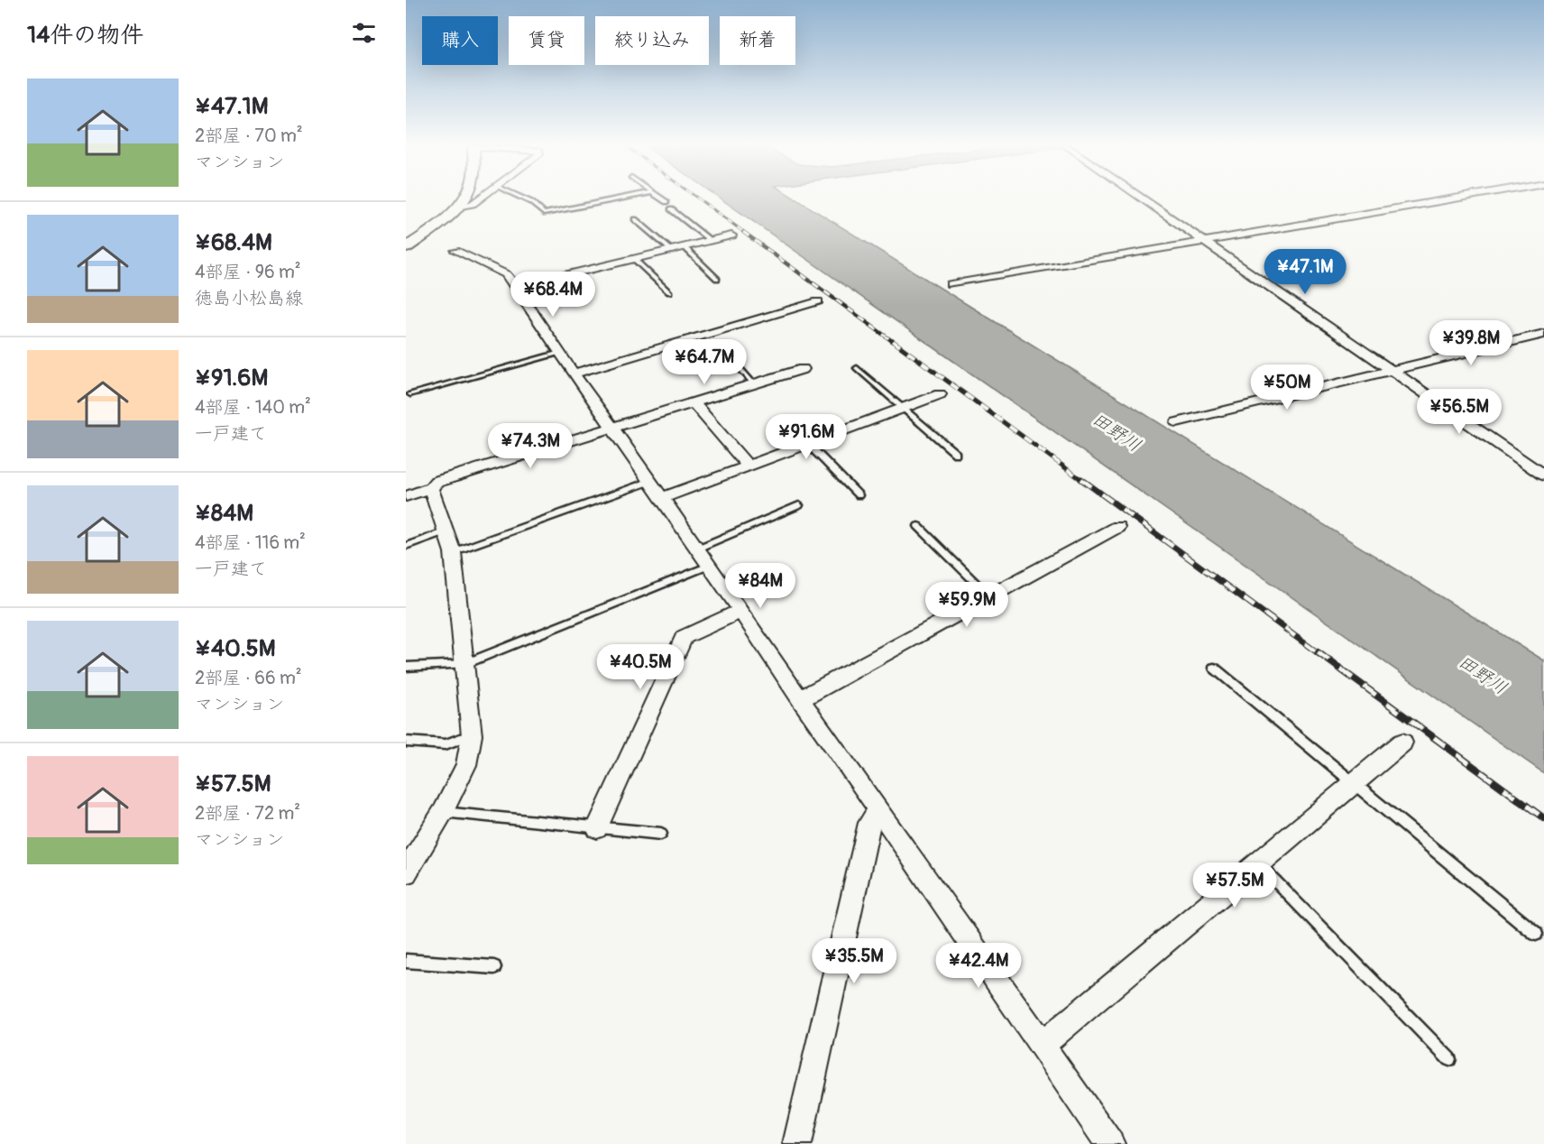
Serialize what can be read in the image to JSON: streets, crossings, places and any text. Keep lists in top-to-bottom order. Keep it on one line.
{"water":["田野川"],"page":{"heading":"14件の物件","chip":["購入","賃貸","絞り込み","新着"],"list":[{"name":"¥47.1M","note":"2部屋 · 70 m² · マンション"},{"name":"¥68.4M","note":"4部屋 · 96 m² · 徳島小松島線"},{"name":"¥91.6M","note":"4部屋 · 140 m² · 一戸建て"},{"name":"¥84M","note":"4部屋 · 116 m² · 一戸建て"},{"name":"¥40.5M","note":"2部屋 · 66 m² · マンション"},{"name":"¥57.5M","note":"2部屋 · 72 m² · マンション"}],"price":["¥47.1M","¥68.4M","¥39.8M","¥64.7M","¥50M","¥56.5M","¥91.6M","¥74.3M","¥84M","¥59.9M","¥40.5M","¥57.5M","¥35.5M","¥42.4M"]}}
